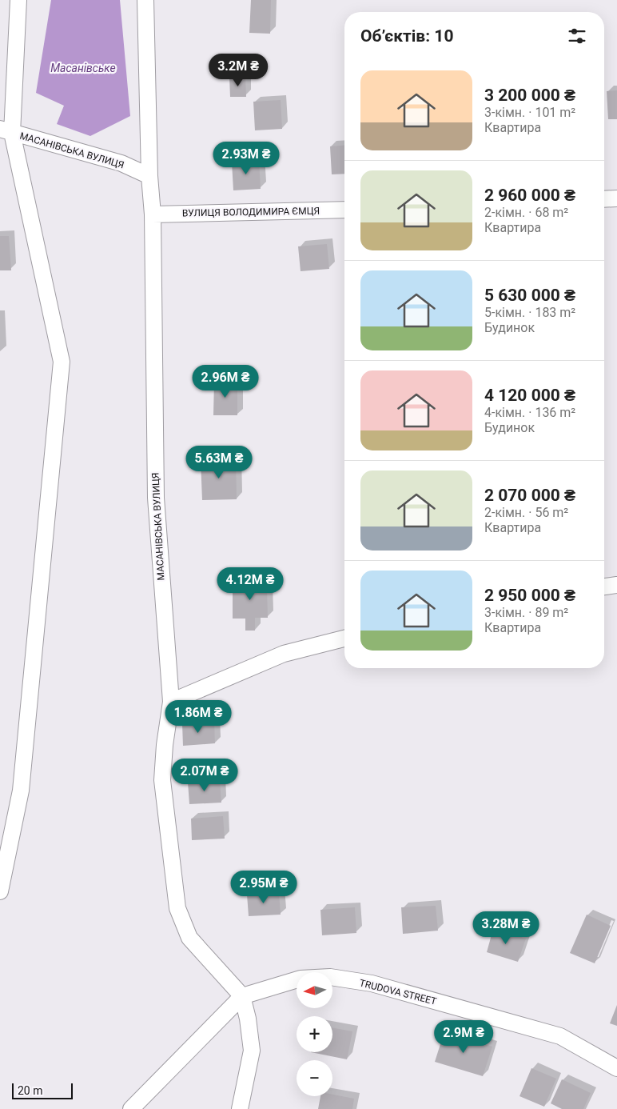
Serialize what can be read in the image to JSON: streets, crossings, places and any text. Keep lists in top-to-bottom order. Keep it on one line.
{"streets":{"street":["МАСАНІВСЬКА ВУЛИЦЯ","ВУЛИЦЯ ВОЛОДИМИРА ЄМЦЯ","TRUDOVA STREET"]},"crossings":[["МАСАНІВСЬКА ВУЛИЦЯ","ВУЛИЦЯ ВОЛОДИМИРА ЄМЦЯ"],["МАСАНІВСЬКА ВУЛИЦЯ","TRUDOVA STREET"]],"water":["Масанівське"],"scale_bar":"20 m","north":"left","page":{"heading":"Об’єктів: 10","price":["3.2M ₴","2.93M ₴","2.96M ₴","5.63M ₴","4.12M ₴","1.86M ₴","2.07M ₴","2.95M ₴","3.28M ₴","2.9M ₴"],"list":[{"name":"3 200 000 ₴","note":"3-кімн. · 101 m² · Квартира"},{"name":"2 960 000 ₴","note":"2-кімн. · 68 m² · Квартира"},{"name":"5 630 000 ₴","note":"5-кімн. · 183 m² · Будинок"},{"name":"4 120 000 ₴","note":"4-кімн. · 136 m² · Будинок"},{"name":"2 070 000 ₴","note":"2-кімн. · 56 m² · Квартира"},{"name":"2 950 000 ₴","note":"3-кімн. · 89 m² · Квартира"}],"map_buttons":["+","−"],"scale":"20 m"}}
